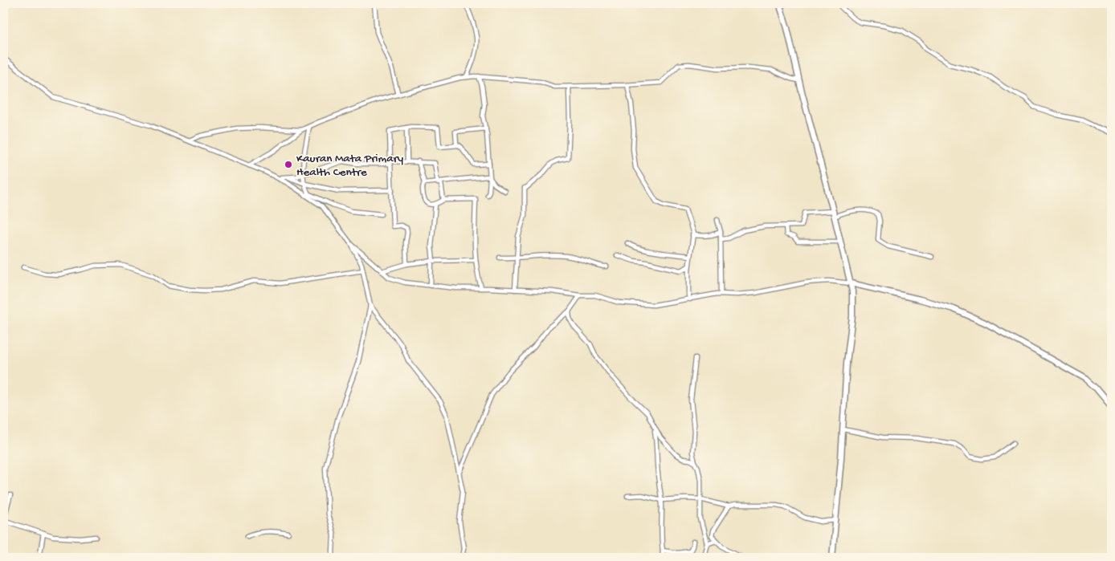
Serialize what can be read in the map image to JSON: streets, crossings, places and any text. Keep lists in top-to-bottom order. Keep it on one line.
{"places":["Kauran Mata Primary Health Centre"]}
